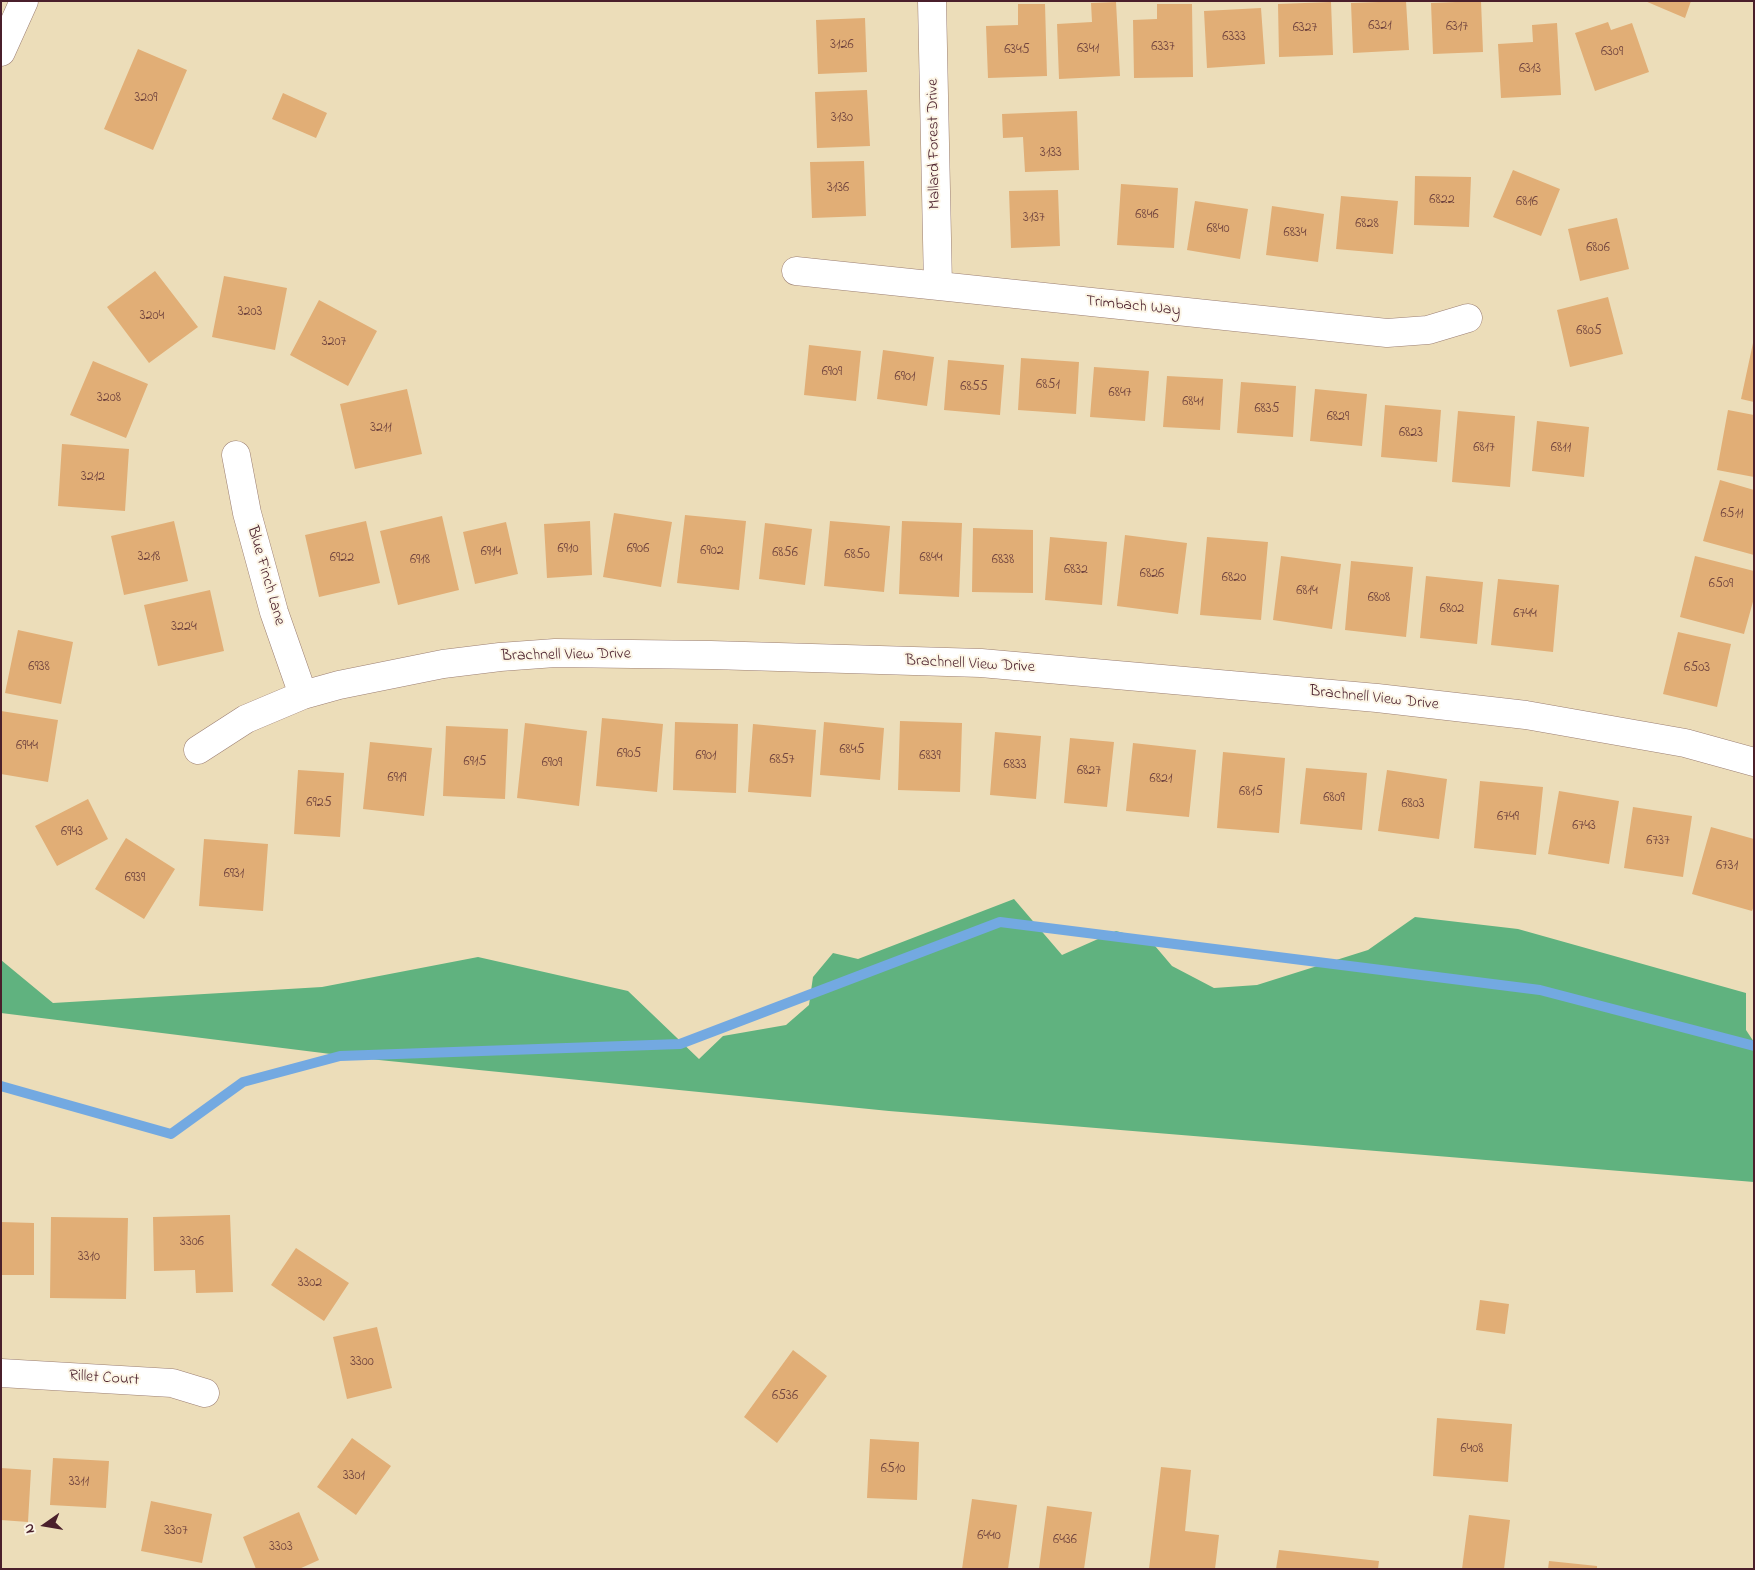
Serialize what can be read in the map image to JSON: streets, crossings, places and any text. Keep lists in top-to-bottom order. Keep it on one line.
{"streets":{"street":["Mallard Forest Drive","Trimbach Way","Blue Finch Lane","Brachnell View Drive","Rillet Court"]},"crossings":[["Mallard Forest Drive","Trimbach Way"],["Blue Finch Lane","Brachnell View Drive"]],"house_numbers":["6321","6317","6327","6333","3126","6337","6341","6345","6309","6313","3209","3130","3133","3136","6822","6816","6846","3137","6828","6840","6834","6806","3203","3204","6805","3207","6909","6901","6851","6855","6847","3208","6841","6835","6829","3211","6823","6817","6811","3212","6511","6910","6906","6902","6914","6856","6850","3218","6922","6844","6918","6838","6832","6826","6820","6509","6814","6808","6802","6744","3224","6938","6503","6944","6845","6905","6901","6839","6857","6915","6909","6833","6827","6919","6821","6815","6809","6925","6803","6749","6743","6943","6737","6731","6931","6939","3306","3310","3302","3300","6536","6408","6510","3301","3311","3307","6440","6436","3303"],"north":"left"}
